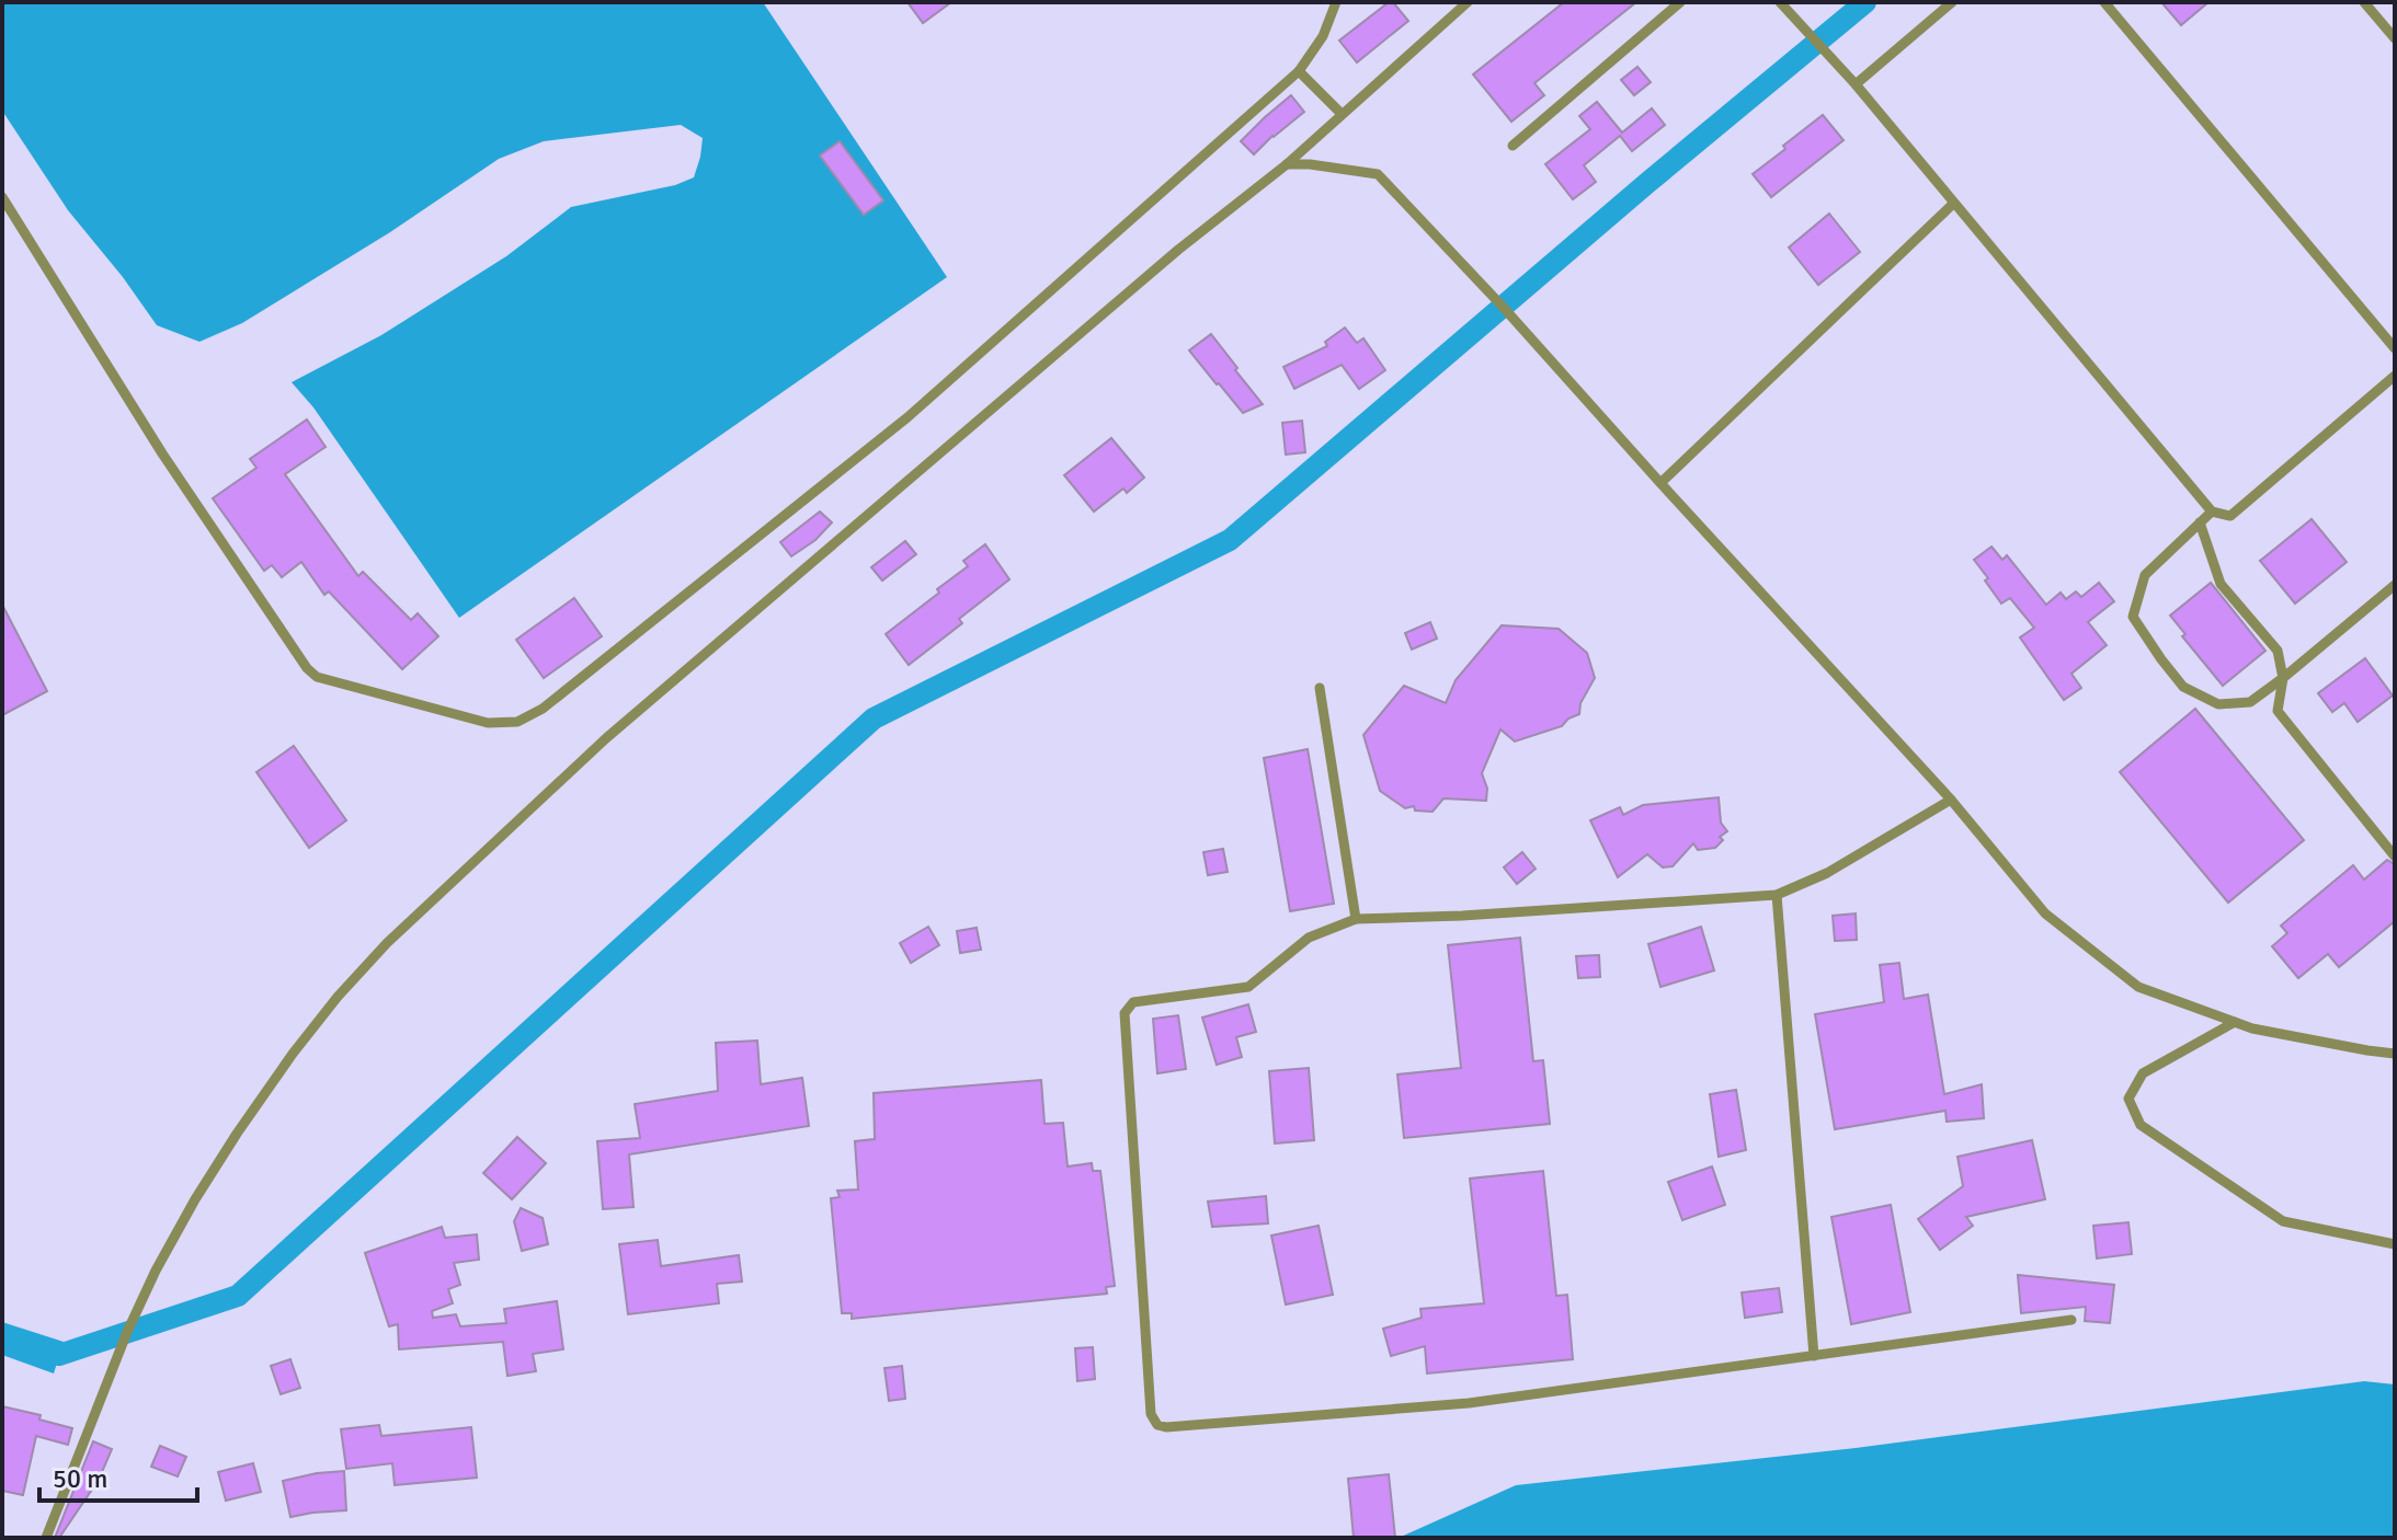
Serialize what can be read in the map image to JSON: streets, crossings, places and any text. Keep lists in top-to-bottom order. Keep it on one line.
{"scale_bar":"50 m"}
